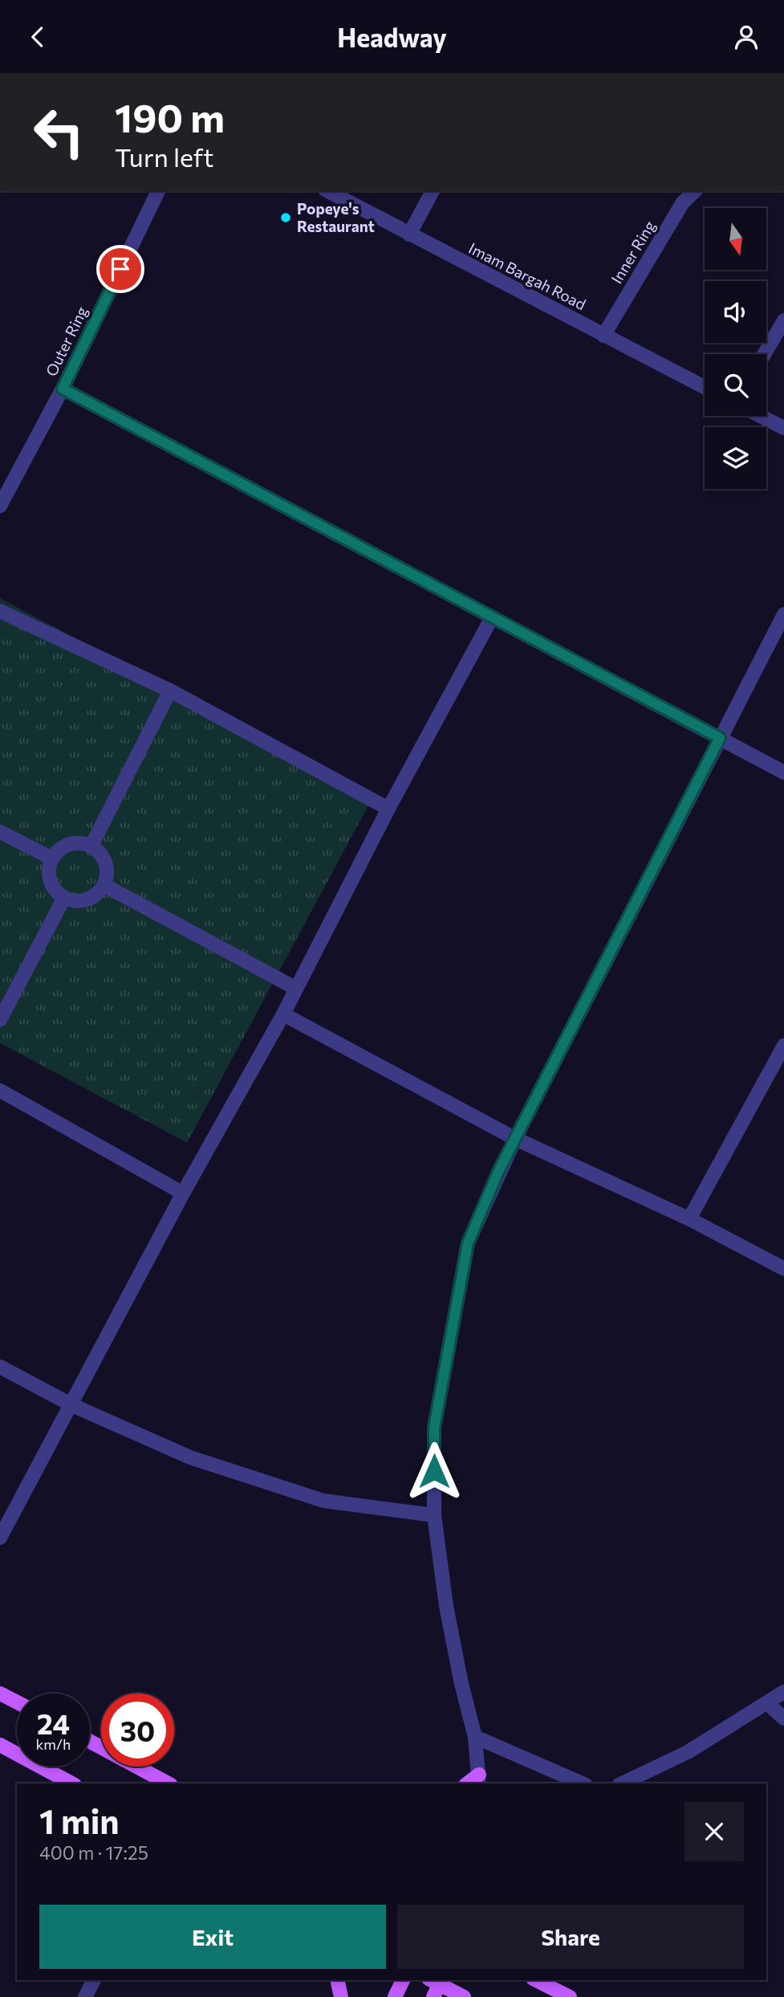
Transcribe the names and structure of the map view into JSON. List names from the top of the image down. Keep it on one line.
{"streets":{"street":["Inner Ring","Imam Bargah Road","Outer Ring"]},"crossings":[["Inner Ring","Imam Bargah Road"]],"places":["Popeye's Restaurant"],"north":"bottom","page":{"header":"Headway","turn":["190 m","Turn left"],"speed":"24 km/h","limit":"30","heading":["1 min","400 m · 17:25"],"buttons":["Exit","Share"]}}
